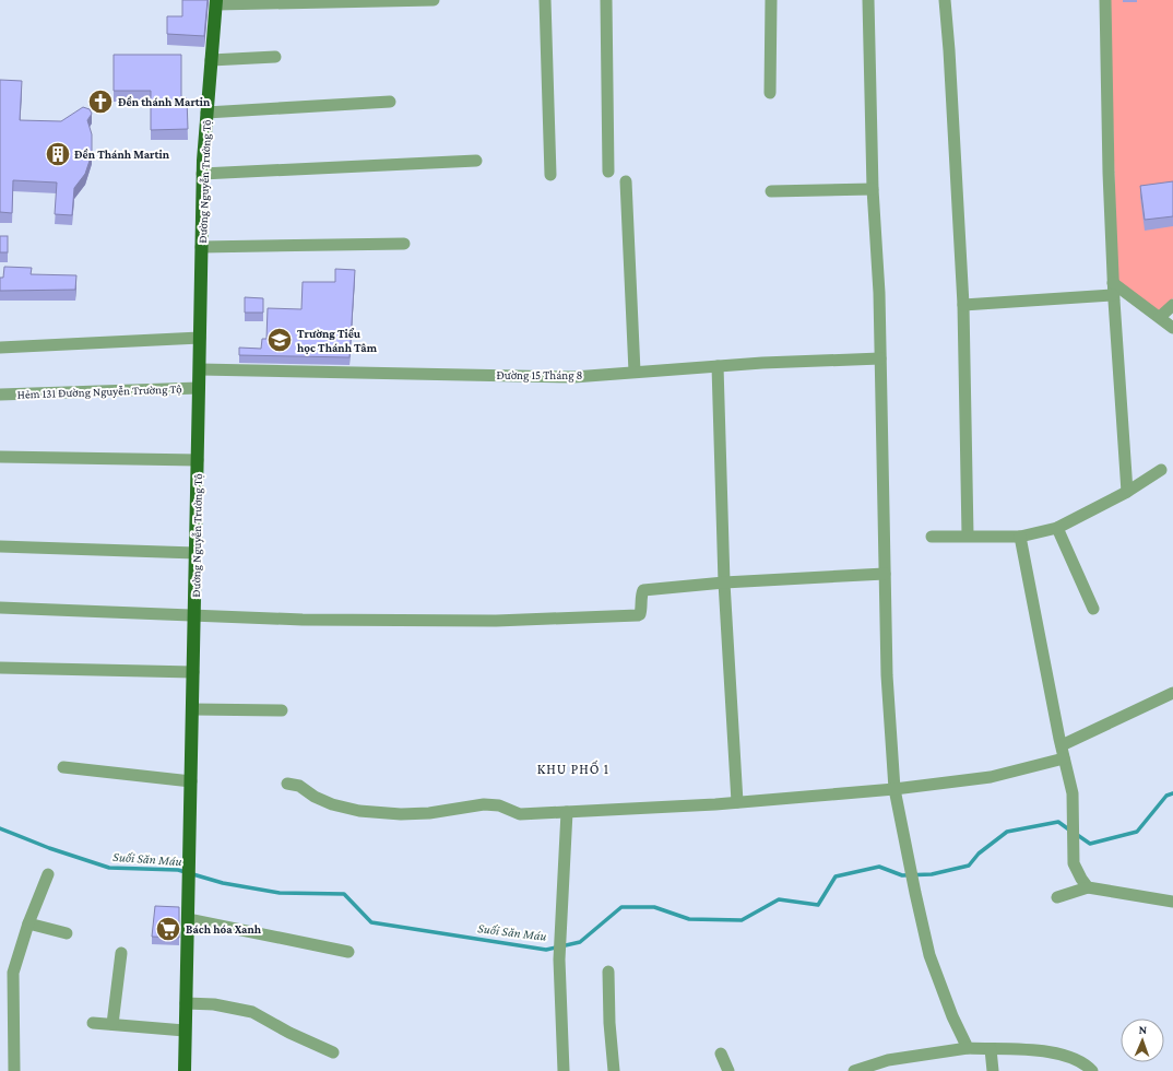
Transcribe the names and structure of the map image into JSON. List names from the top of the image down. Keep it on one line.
{"streets":{"main road":["Đường Nguyễn Trường Tộ"],"street":["Đường 15 Tháng 8","Hẻm 131 Đường Nguyễn Trường Tộ"]},"crossings":[["Đường Nguyễn Trường Tộ","Đường 15 Tháng 8"],["Đường Nguyễn Trường Tộ","Hẻm 131 Đường Nguyễn Trường Tộ"]],"districts":["KHU PHỐ 1"],"water":["Suối Săn Máu"],"places":{"church":["Đền thánh Martin"],"building":["Đền Thánh Martin"],"school or university":["Trường Tiểu học Thánh Tâm"],"supermarket":["Bách hóa Xanh"]},"north":"top"}
